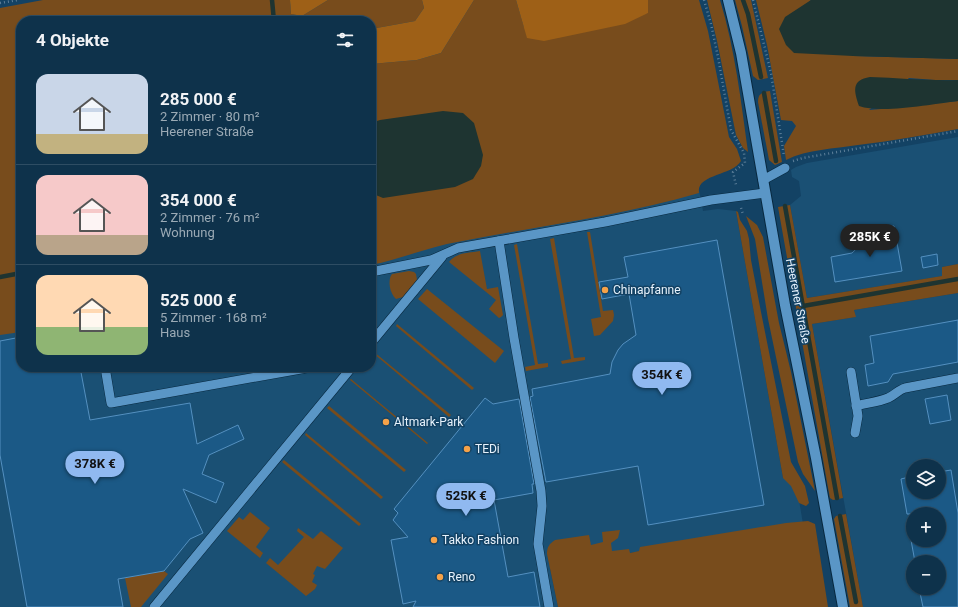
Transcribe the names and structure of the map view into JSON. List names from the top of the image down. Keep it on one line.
{"streets":{"main road":["Heerener Straße"]},"places":["Chinapfanne","Altmark-Park","TEDi","Takko Fashion","Reno"],"page":{"heading":"4 Objekte","list":[{"name":"285 000 €","note":"2 Zimmer · 80 m² · Heerener Straße"},{"name":"354 000 €","note":"2 Zimmer · 76 m² · Wohnung"},{"name":"525 000 €","note":"5 Zimmer · 168 m² · Haus"}],"price":["285K €","354K €","378K €","525K €"],"map_buttons":["+","−"]}}
